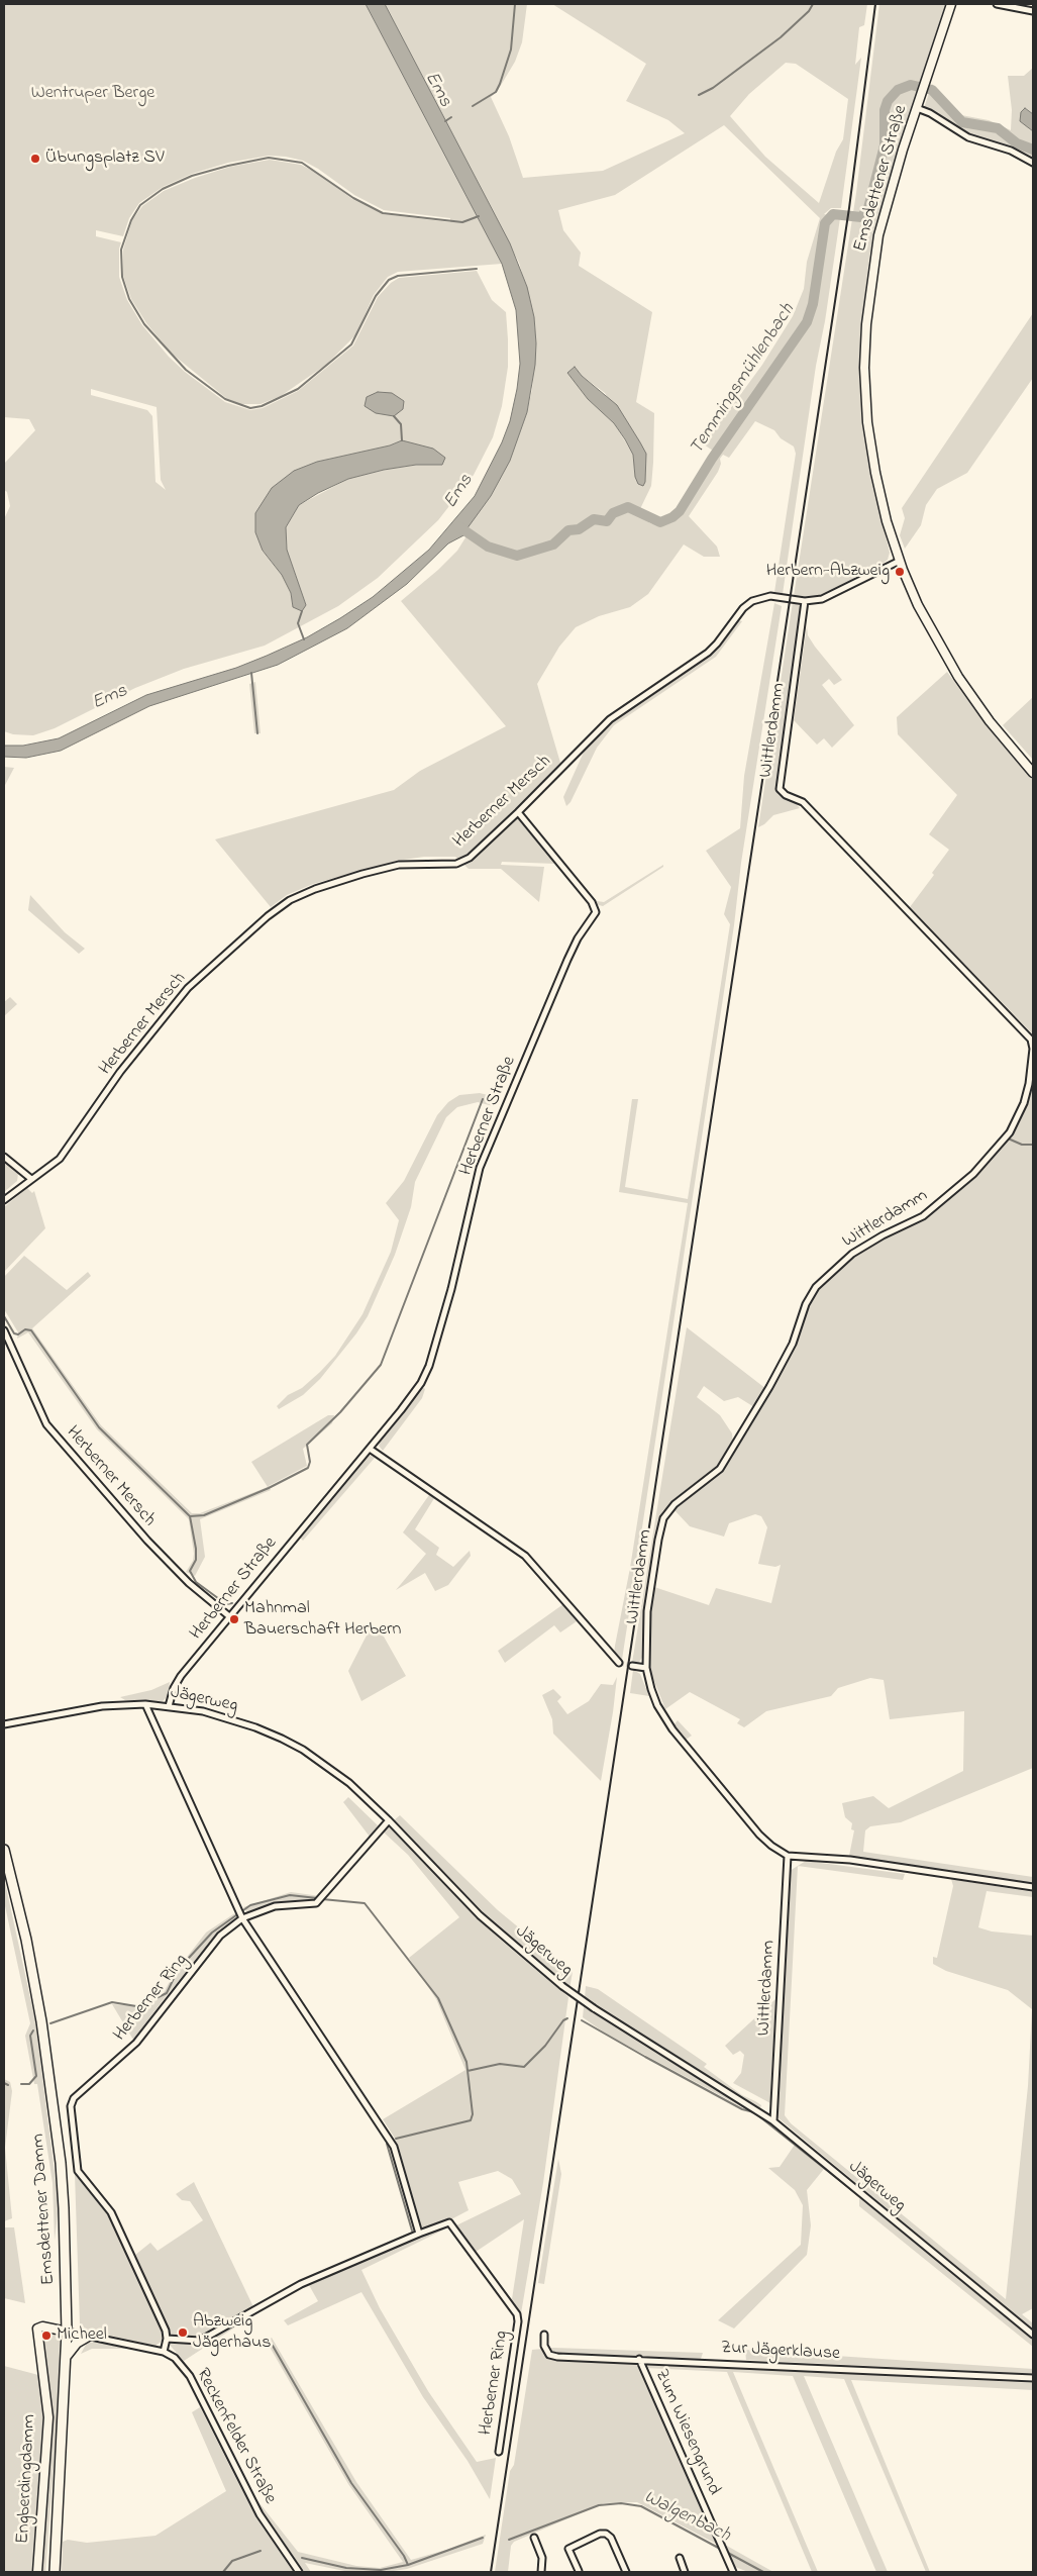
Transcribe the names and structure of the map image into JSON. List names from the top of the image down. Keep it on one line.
{"streets":{"main road":["Emsdettener Damm"],"street":["Emsdettener Straße","Wittlerdamm","Herberner Mersch","Herberner Straße","Jägerweg","Herberner Ring","Zur Jägerklause","Zum Wiesengrund","Reckenfelder Straße","Engberdingdamm"]},"crossings":[["Emsdettener Straße","Herberner Mersch"],["Wittlerdamm","Herberner Mersch"],["Wittlerdamm","Jägerweg"],["Herberner Mersch","Herberner Straße"],["Herberner Straße","Jägerweg"],["Jägerweg","Herberner Ring"],["Emsdettener Damm","Reckenfelder Straße"],["Emsdettener Damm","Engberdingdamm"],["Zur Jägerklause","Zum Wiesengrund"],["Reckenfelder Straße","Engberdingdamm"]],"water":["Ems","Temmingsmühlenbach","Walgenbach"],"parks":["Wentruper Berge"],"places":["Übungsplatz SV","Herbern-Abzweig","Mahnmal Bauerschaft Herbern","Abzweig Jägerhaus","Micheel"]}
